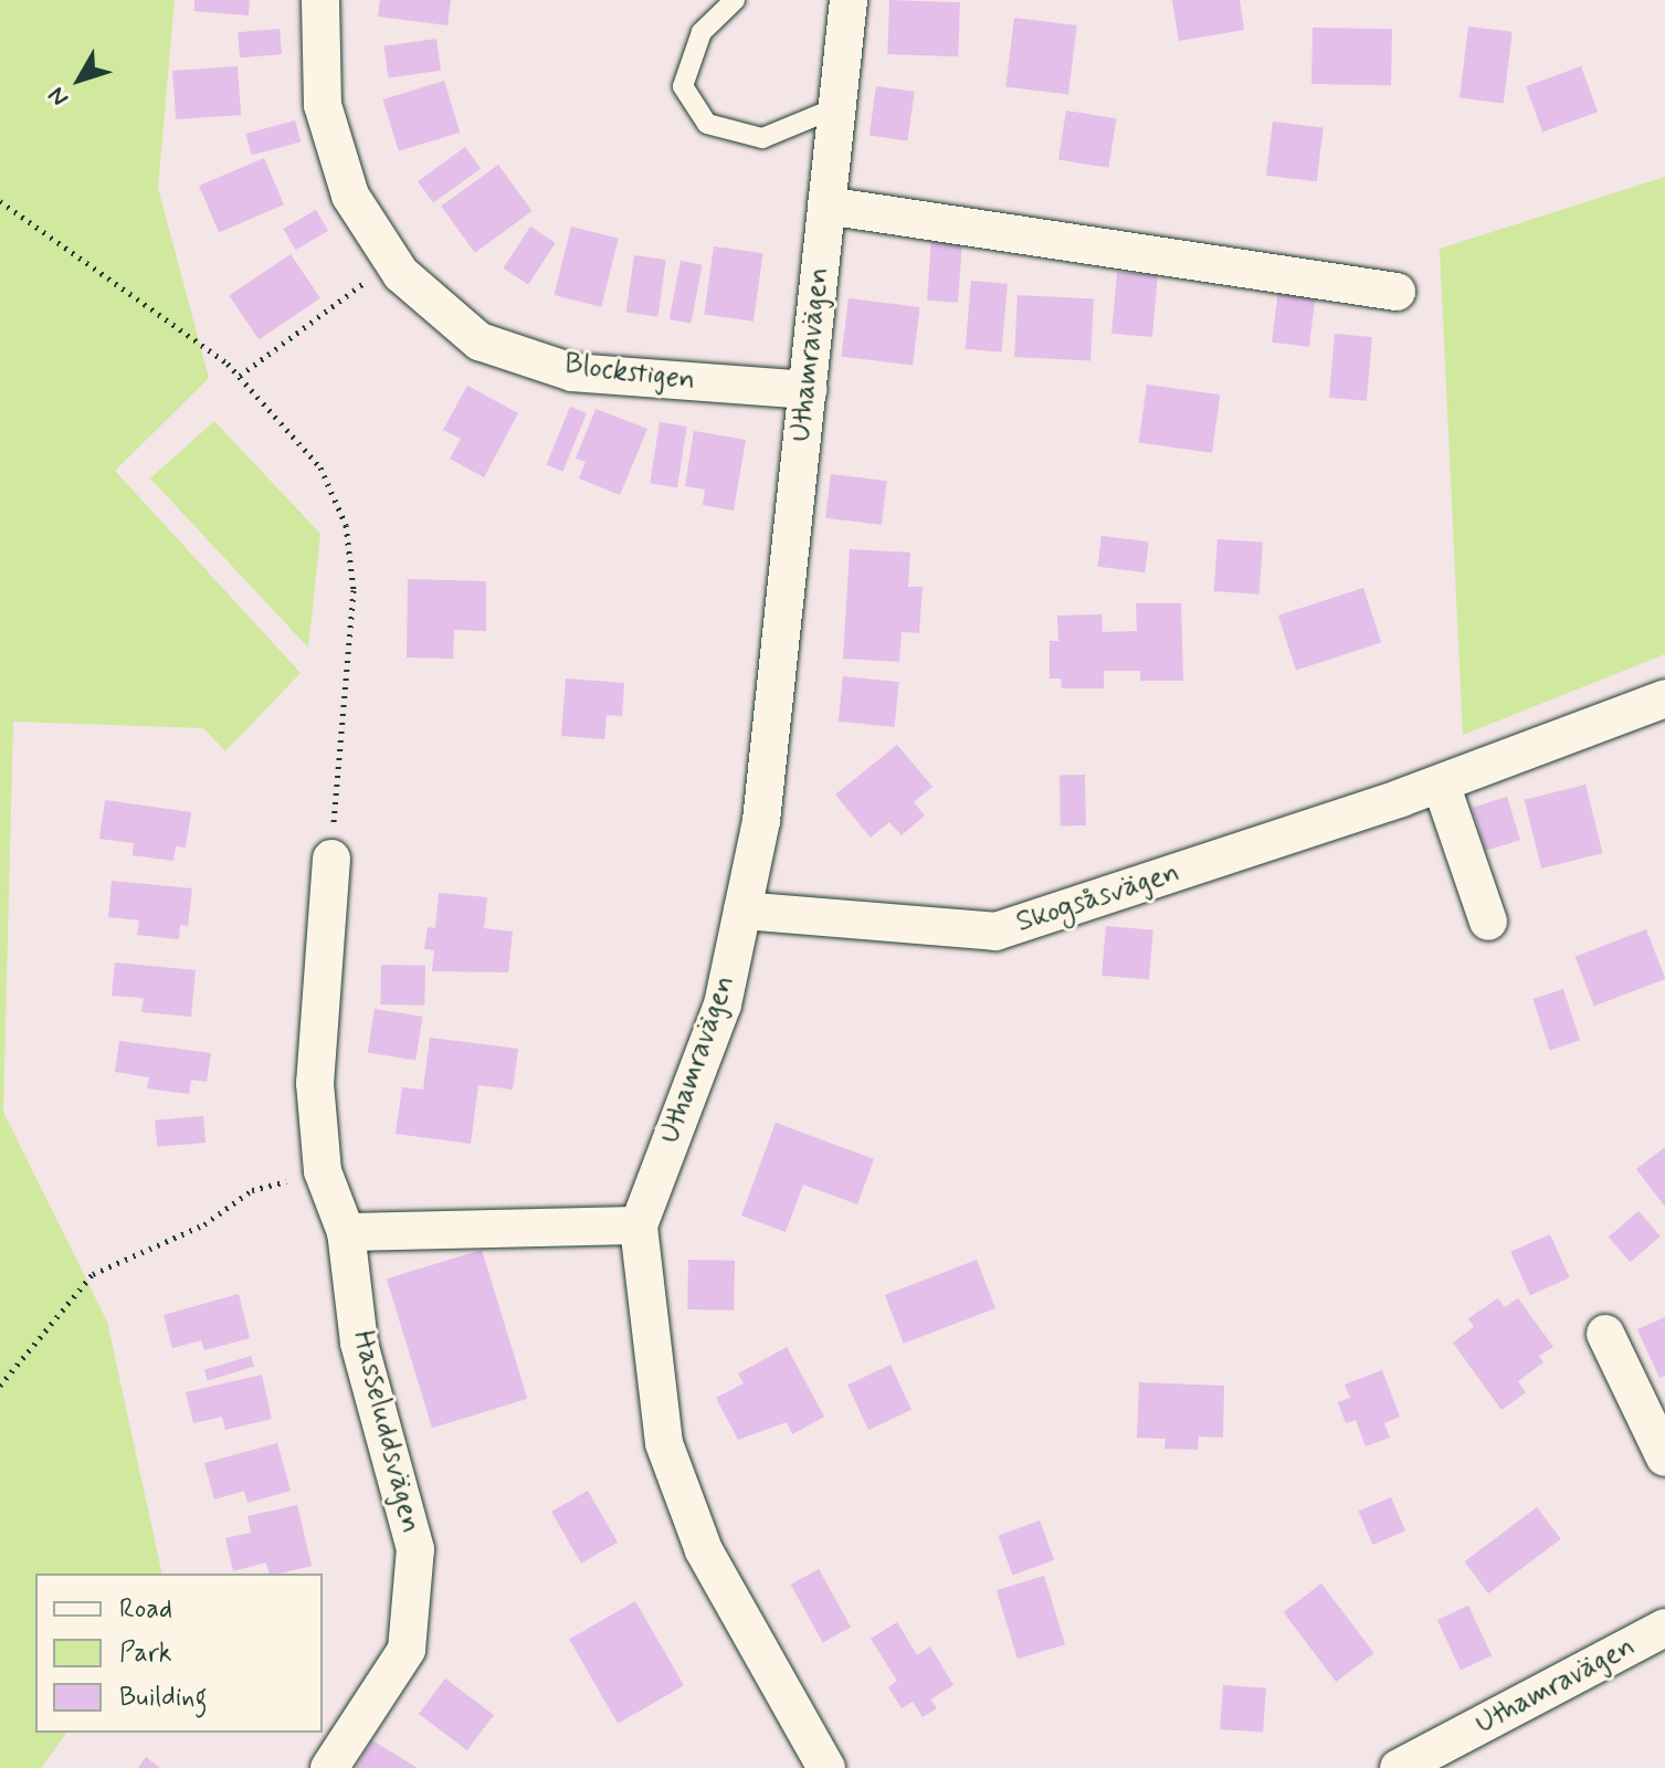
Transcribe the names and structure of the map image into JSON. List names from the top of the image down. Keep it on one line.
{"streets":{"street":["Uthamravägen","Blockstigen","Skogsåsvägen","Hasseluddsvägen"]},"crossings":[["Uthamravägen","Blockstigen"],["Uthamravägen","Skogsåsvägen"]],"legend":["Road","Park","Building"],"north":"bottom left"}
